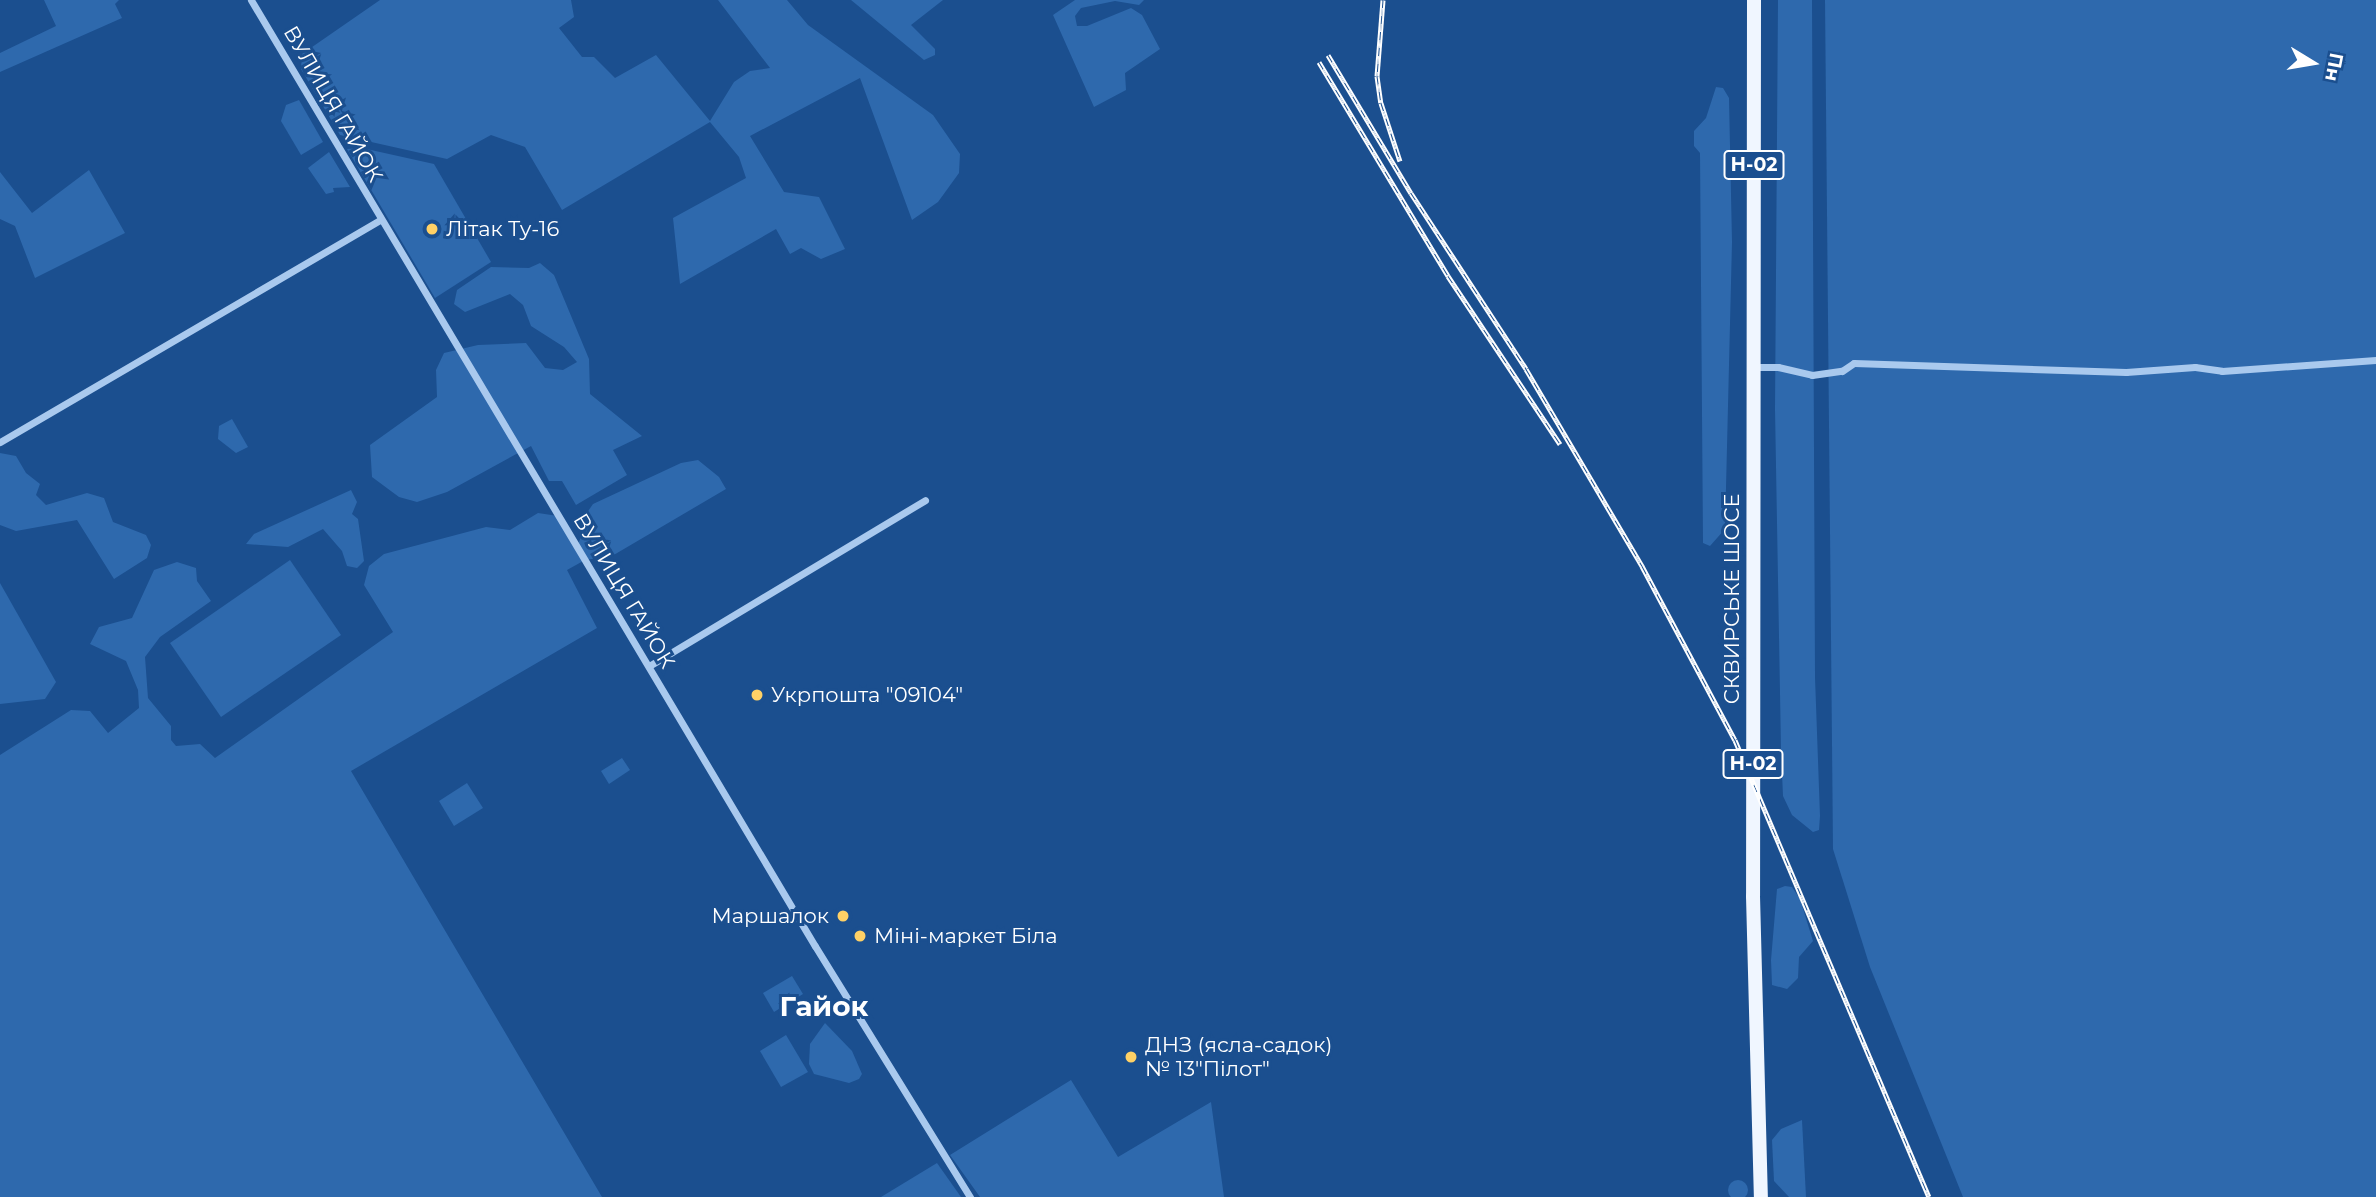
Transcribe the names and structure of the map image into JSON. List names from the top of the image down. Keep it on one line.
{"streets":{"main road":["Н-02","СКВИРСЬКЕ ШОСЕ"],"street":["ВУЛИЦЯ ГАЙОК"]},"districts":["Гайок"],"places":["Літак Ту-16","Укрпошта \"09104\"","Маршалок","Міні-маркет Біла","ДНЗ (ясла-садок) № 13\"Пілот\""],"north":"right"}
